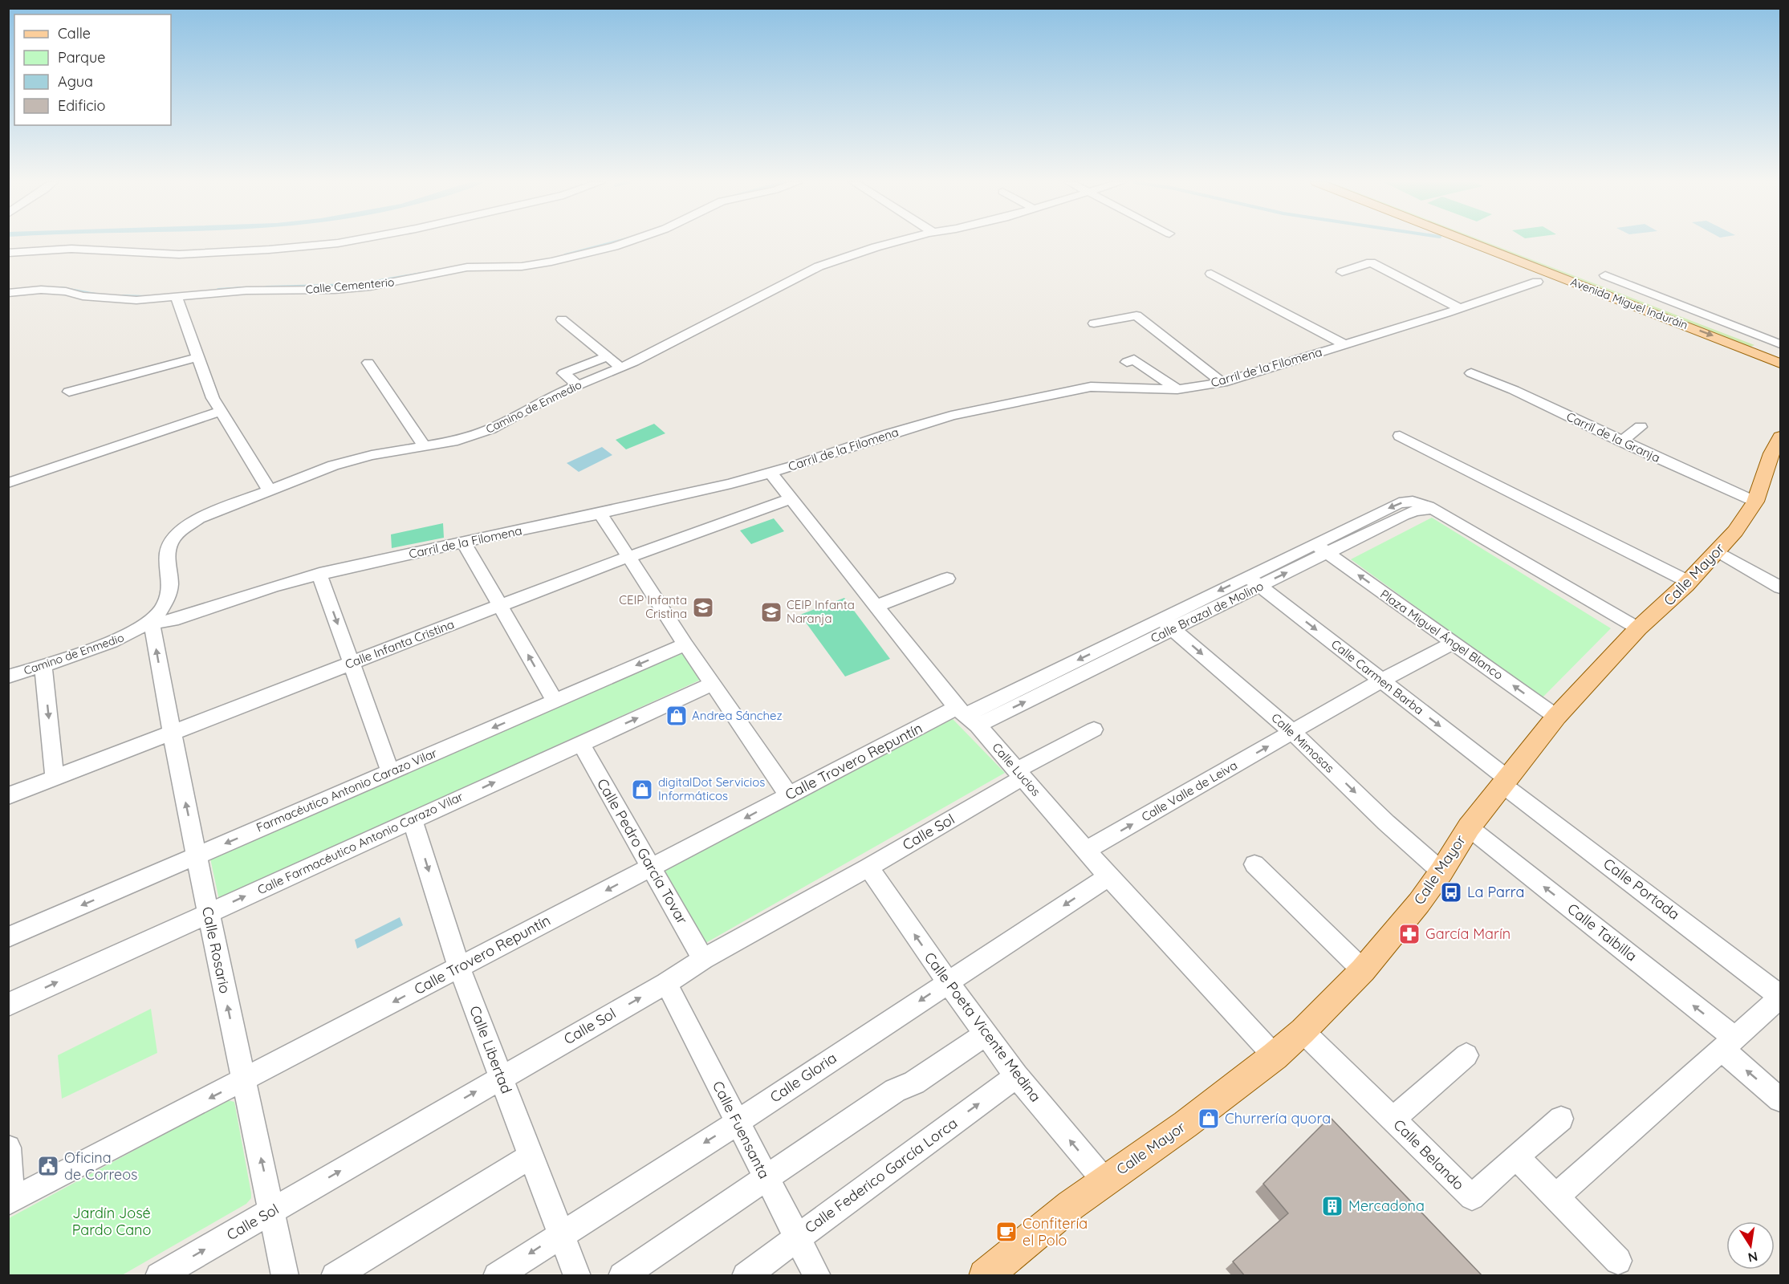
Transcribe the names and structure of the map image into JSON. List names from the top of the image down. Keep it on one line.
{"streets":{"main road":["Avenida Miguel Induráin","Calle Mayor"],"street":["Calle Cementerio","Carril de la Filomena","Camino de Enmedio","Carril de la Granja","Calle Brazal de Molino","Plaza Miguel Ángel Blanco","Calle Infanta Cristina","Calle Carmen Barba","Calle Mimosas","Calle Trovero Repuntín","Calle Lucios","Farmacéutico Antonio Carazo Vilar","Calle Valle de Leiva","Calle Sol","Calle Farmacéutico Antonio Carazo Vilar","Calle Pedro García Tovar","Calle Portada","Calle Taibilla","Calle Rosario","Calle Poeta Vicente Medina","Calle Libertad","Calle Gloria","Calle Fuensanta","Calle Belando","Calle Federico García Lorca"]},"crossings":[["Carril de la Filomena","Camino de Enmedio"],["Carril de la Filomena","Calle Lucios"],["Carril de la Filomena","Calle Rosario"],["Camino de Enmedio","Calle Rosario"],["Carril de la Granja","Calle Mayor"],["Calle Mayor","Calle Brazal de Molino"],["Calle Mayor","Plaza Miguel Ángel Blanco"],["Calle Mayor","Calle Carmen Barba"],["Calle Mayor","Calle Mimosas"],["Calle Mayor","Calle Lucios"],["Calle Mayor","Calle Portada"],["Calle Mayor","Calle Taibilla"],["Calle Mayor","Calle Poeta Vicente Medina"],["Calle Mayor","Calle Belando"],["Calle Brazal de Molino","Plaza Miguel Ángel Blanco"],["Calle Brazal de Molino","Calle Carmen Barba"],["Calle Brazal de Molino","Calle Mimosas"],["Calle Brazal de Molino","Calle Trovero Repuntín"],["Calle Brazal de Molino","Calle Lucios"],["Plaza Miguel Ángel Blanco","Calle Valle de Leiva"],["Calle Infanta Cristina","Calle Lucios"],["Calle Infanta Cristina","Calle Rosario"],["Calle Carmen Barba","Calle Valle de Leiva"],["Calle Carmen Barba","Calle Portada"],["Calle Mimosas","Calle Valle de Leiva"],["Calle Trovero Repuntín","Calle Lucios"],["Calle Trovero Repuntín","Calle Pedro García Tovar"],["Calle Trovero Repuntín","Calle Rosario"],["Calle Trovero Repuntín","Calle Libertad"],["Calle Lucios","Calle Valle de Leiva"],["Calle Lucios","Calle Sol"],["Calle Lucios","Calle Gloria"],["Farmacéutico Antonio Carazo Vilar","Calle Rosario"],["Calle Sol","Calle Pedro García Tovar"],["Calle Sol","Calle Rosario"],["Calle Sol","Calle Poeta Vicente Medina"],["Calle Sol","Calle Libertad"],["Calle Sol","Calle Fuensanta"],["Calle Farmacéutico Antonio Carazo Vilar","Calle Pedro García Tovar"],["Calle Farmacéutico Antonio Carazo Vilar","Calle Rosario"],["Calle Farmacéutico Antonio Carazo Vilar","Calle Libertad"],["Calle Poeta Vicente Medina","Calle Gloria"],["Calle Poeta Vicente Medina","Calle Federico García Lorca"],["Calle Libertad","Calle Gloria"],["Calle Gloria","Calle Fuensanta"],["Calle Fuensanta","Calle Federico García Lorca"]],"one_way":["Calle Carmen Barba","Calle Trovero Repuntín","Farmacéutico Antonio Carazo Vilar","Calle Valle de Leiva","Calle Farmacéutico Antonio Carazo Vilar","Calle Taibilla","Calle Rosario","Calle Poeta Vicente Medina"],"parks":["Jardín José Pardo Cano"],"places":{"school or university":["CEIP Infanta Cristina","CEIP Infanta Naranja"],"shop":["Andrea Sánchez","digitalDot Servicios Informáticos","Churrería quora"],"bus stop":["La Parra"],"pharmacy":["García Marín"],"public building":["Oficina de Correos"],"building":["Mercadona"],"cafe":["Confitería el Polo"]},"legend":["Calle","Parque","Agua","Edificio"],"north":"bottom"}
